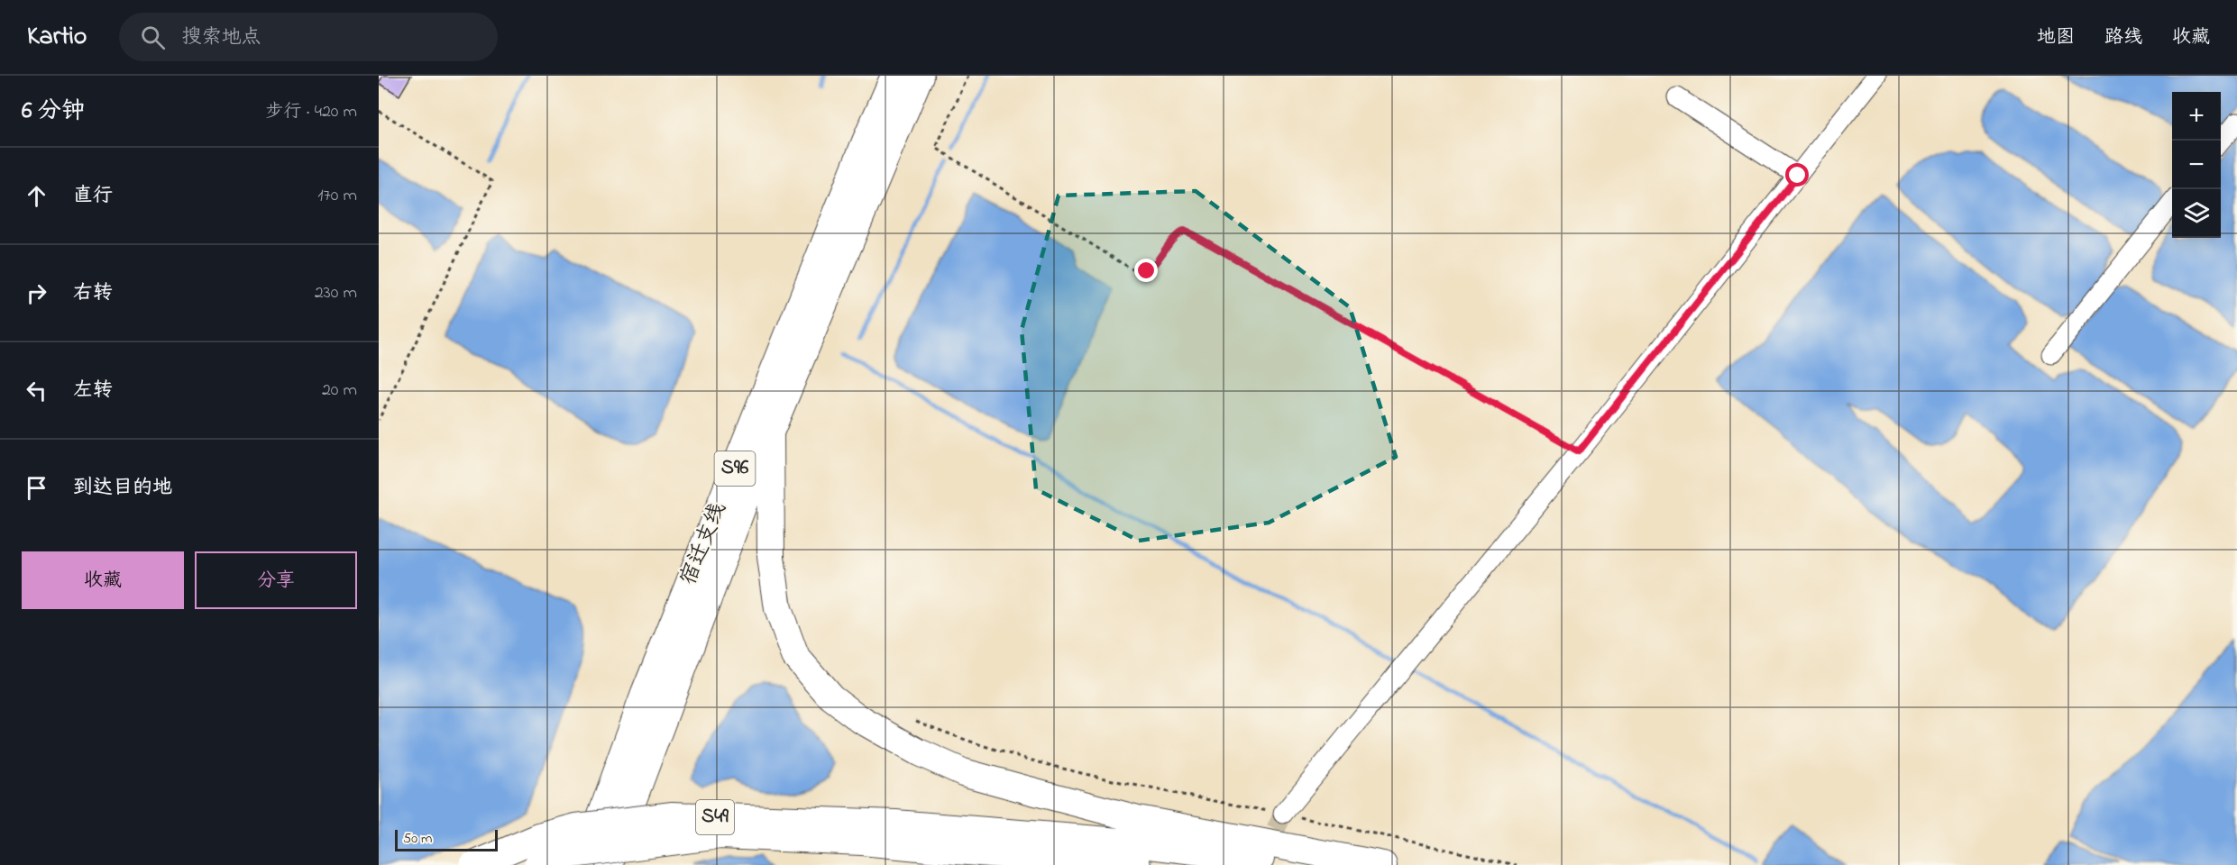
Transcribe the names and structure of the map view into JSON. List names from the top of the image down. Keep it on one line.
{"streets":{"highway":["S96","宿迁支线","S49"]},"scale_bar":"50 m","page":{"header":"Kartio","search":"搜索地点","nav":["地图","路线","收藏"],"heading":["6 分钟","步行 · 420 m"],"map_buttons":["+","−"],"list":[["直行","170 m"],["右转","230 m"],["左转","20 m"],"到达目的地"],"buttons":["收藏","分享"],"scale":"50 m"}}
